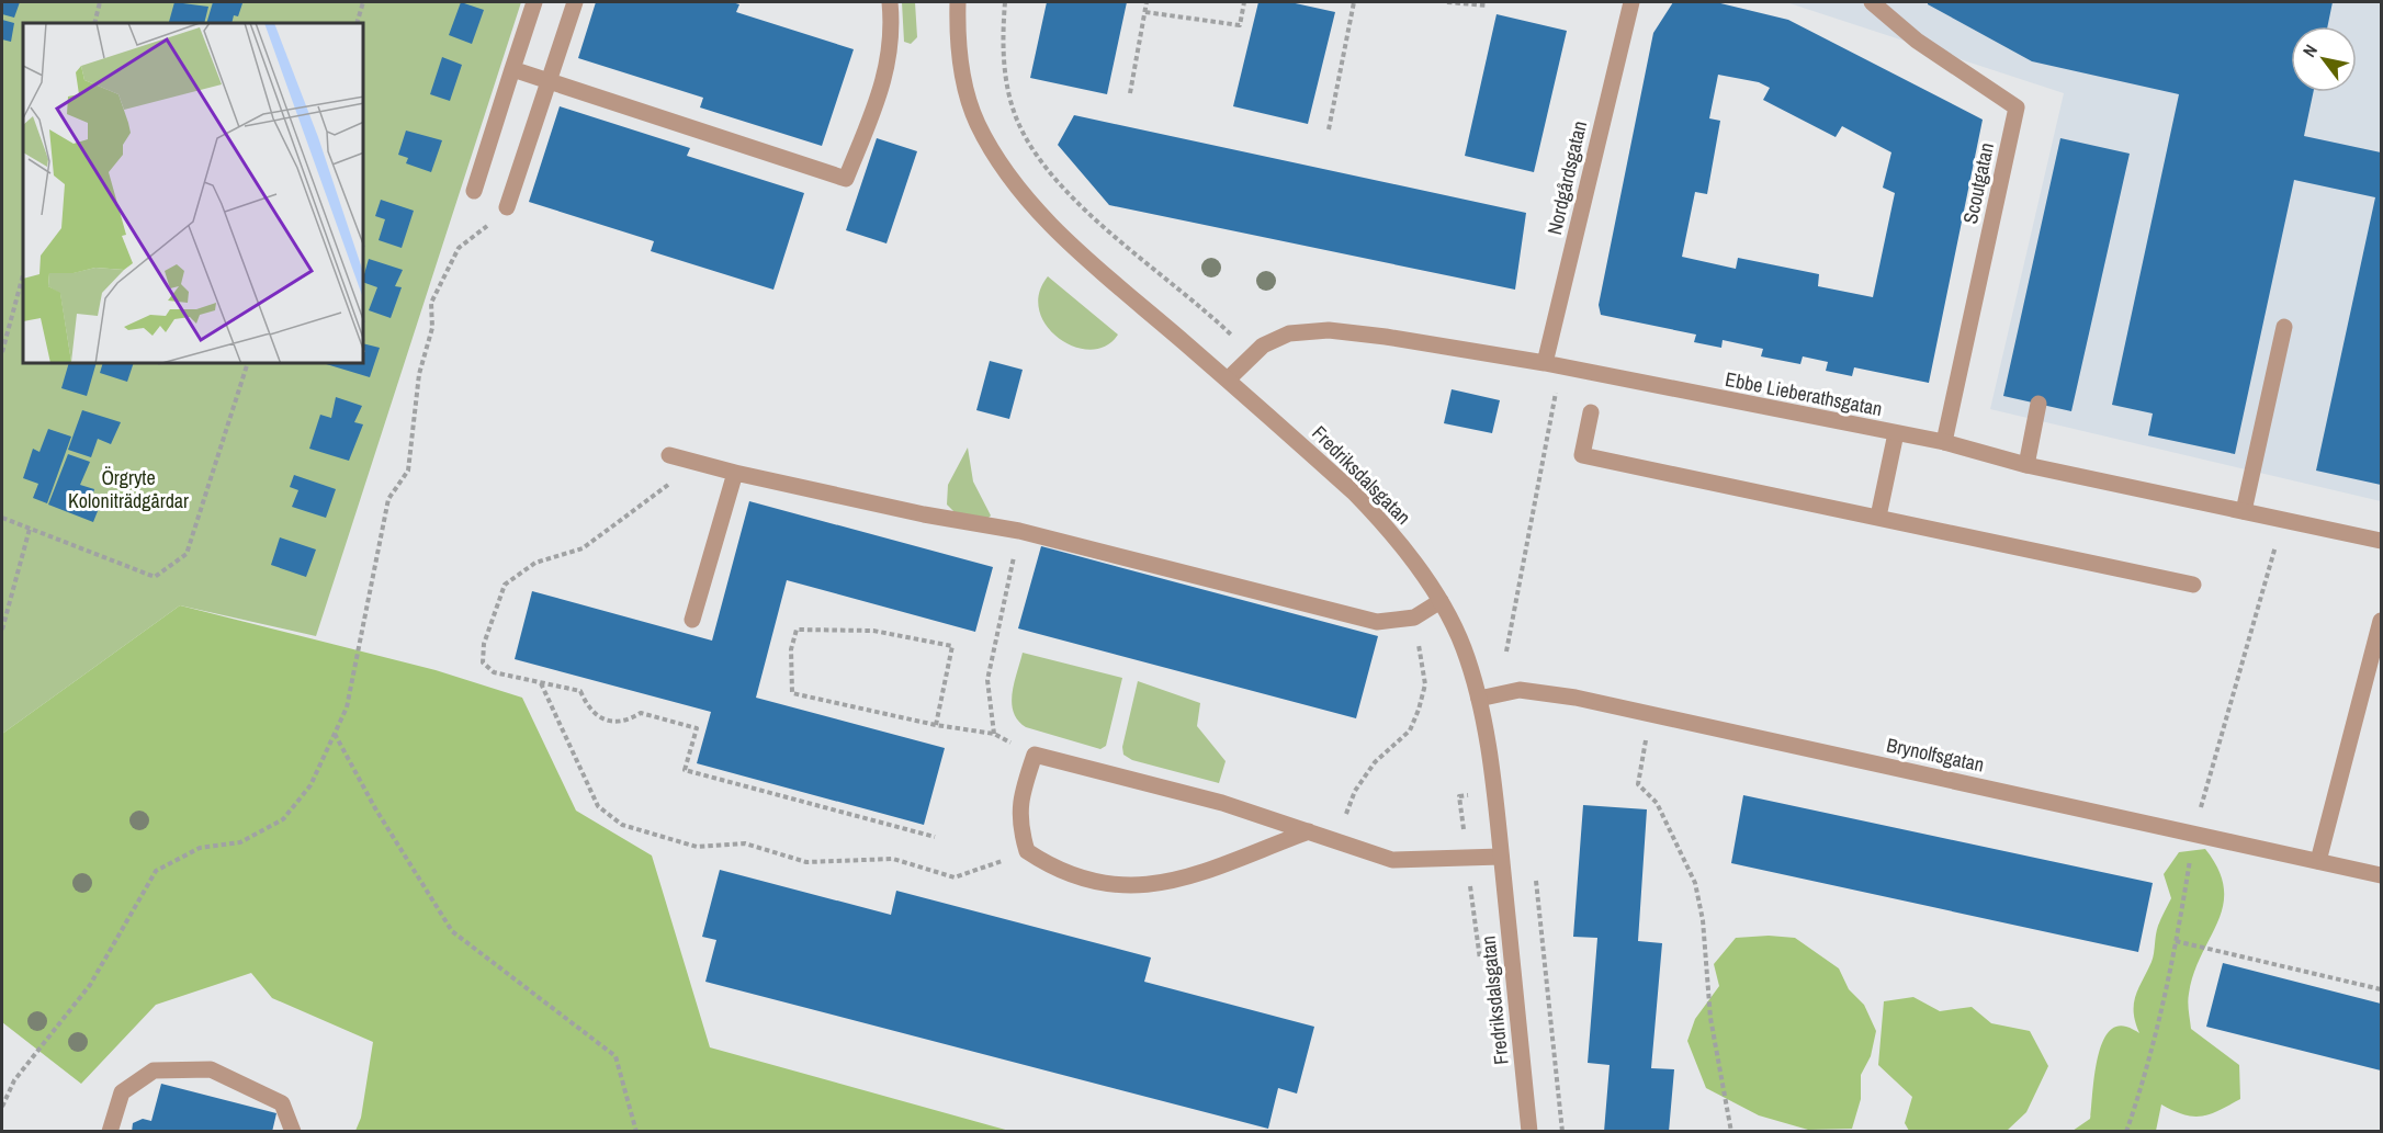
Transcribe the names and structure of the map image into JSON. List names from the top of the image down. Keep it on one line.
{"streets":{"street":["Nordgårdsgatan","Scoutgatan","Ebbe Lieberathsgatan","Fredriksdalsgatan","Brynolfsgatan"]},"crossings":[["Nordgårdsgatan","Ebbe Lieberathsgatan"],["Scoutgatan","Ebbe Lieberathsgatan"],["Ebbe Lieberathsgatan","Fredriksdalsgatan"],["Fredriksdalsgatan","Brynolfsgatan"]],"parks":["Örgryte Koloniträdgårdar"],"north":"top left"}
